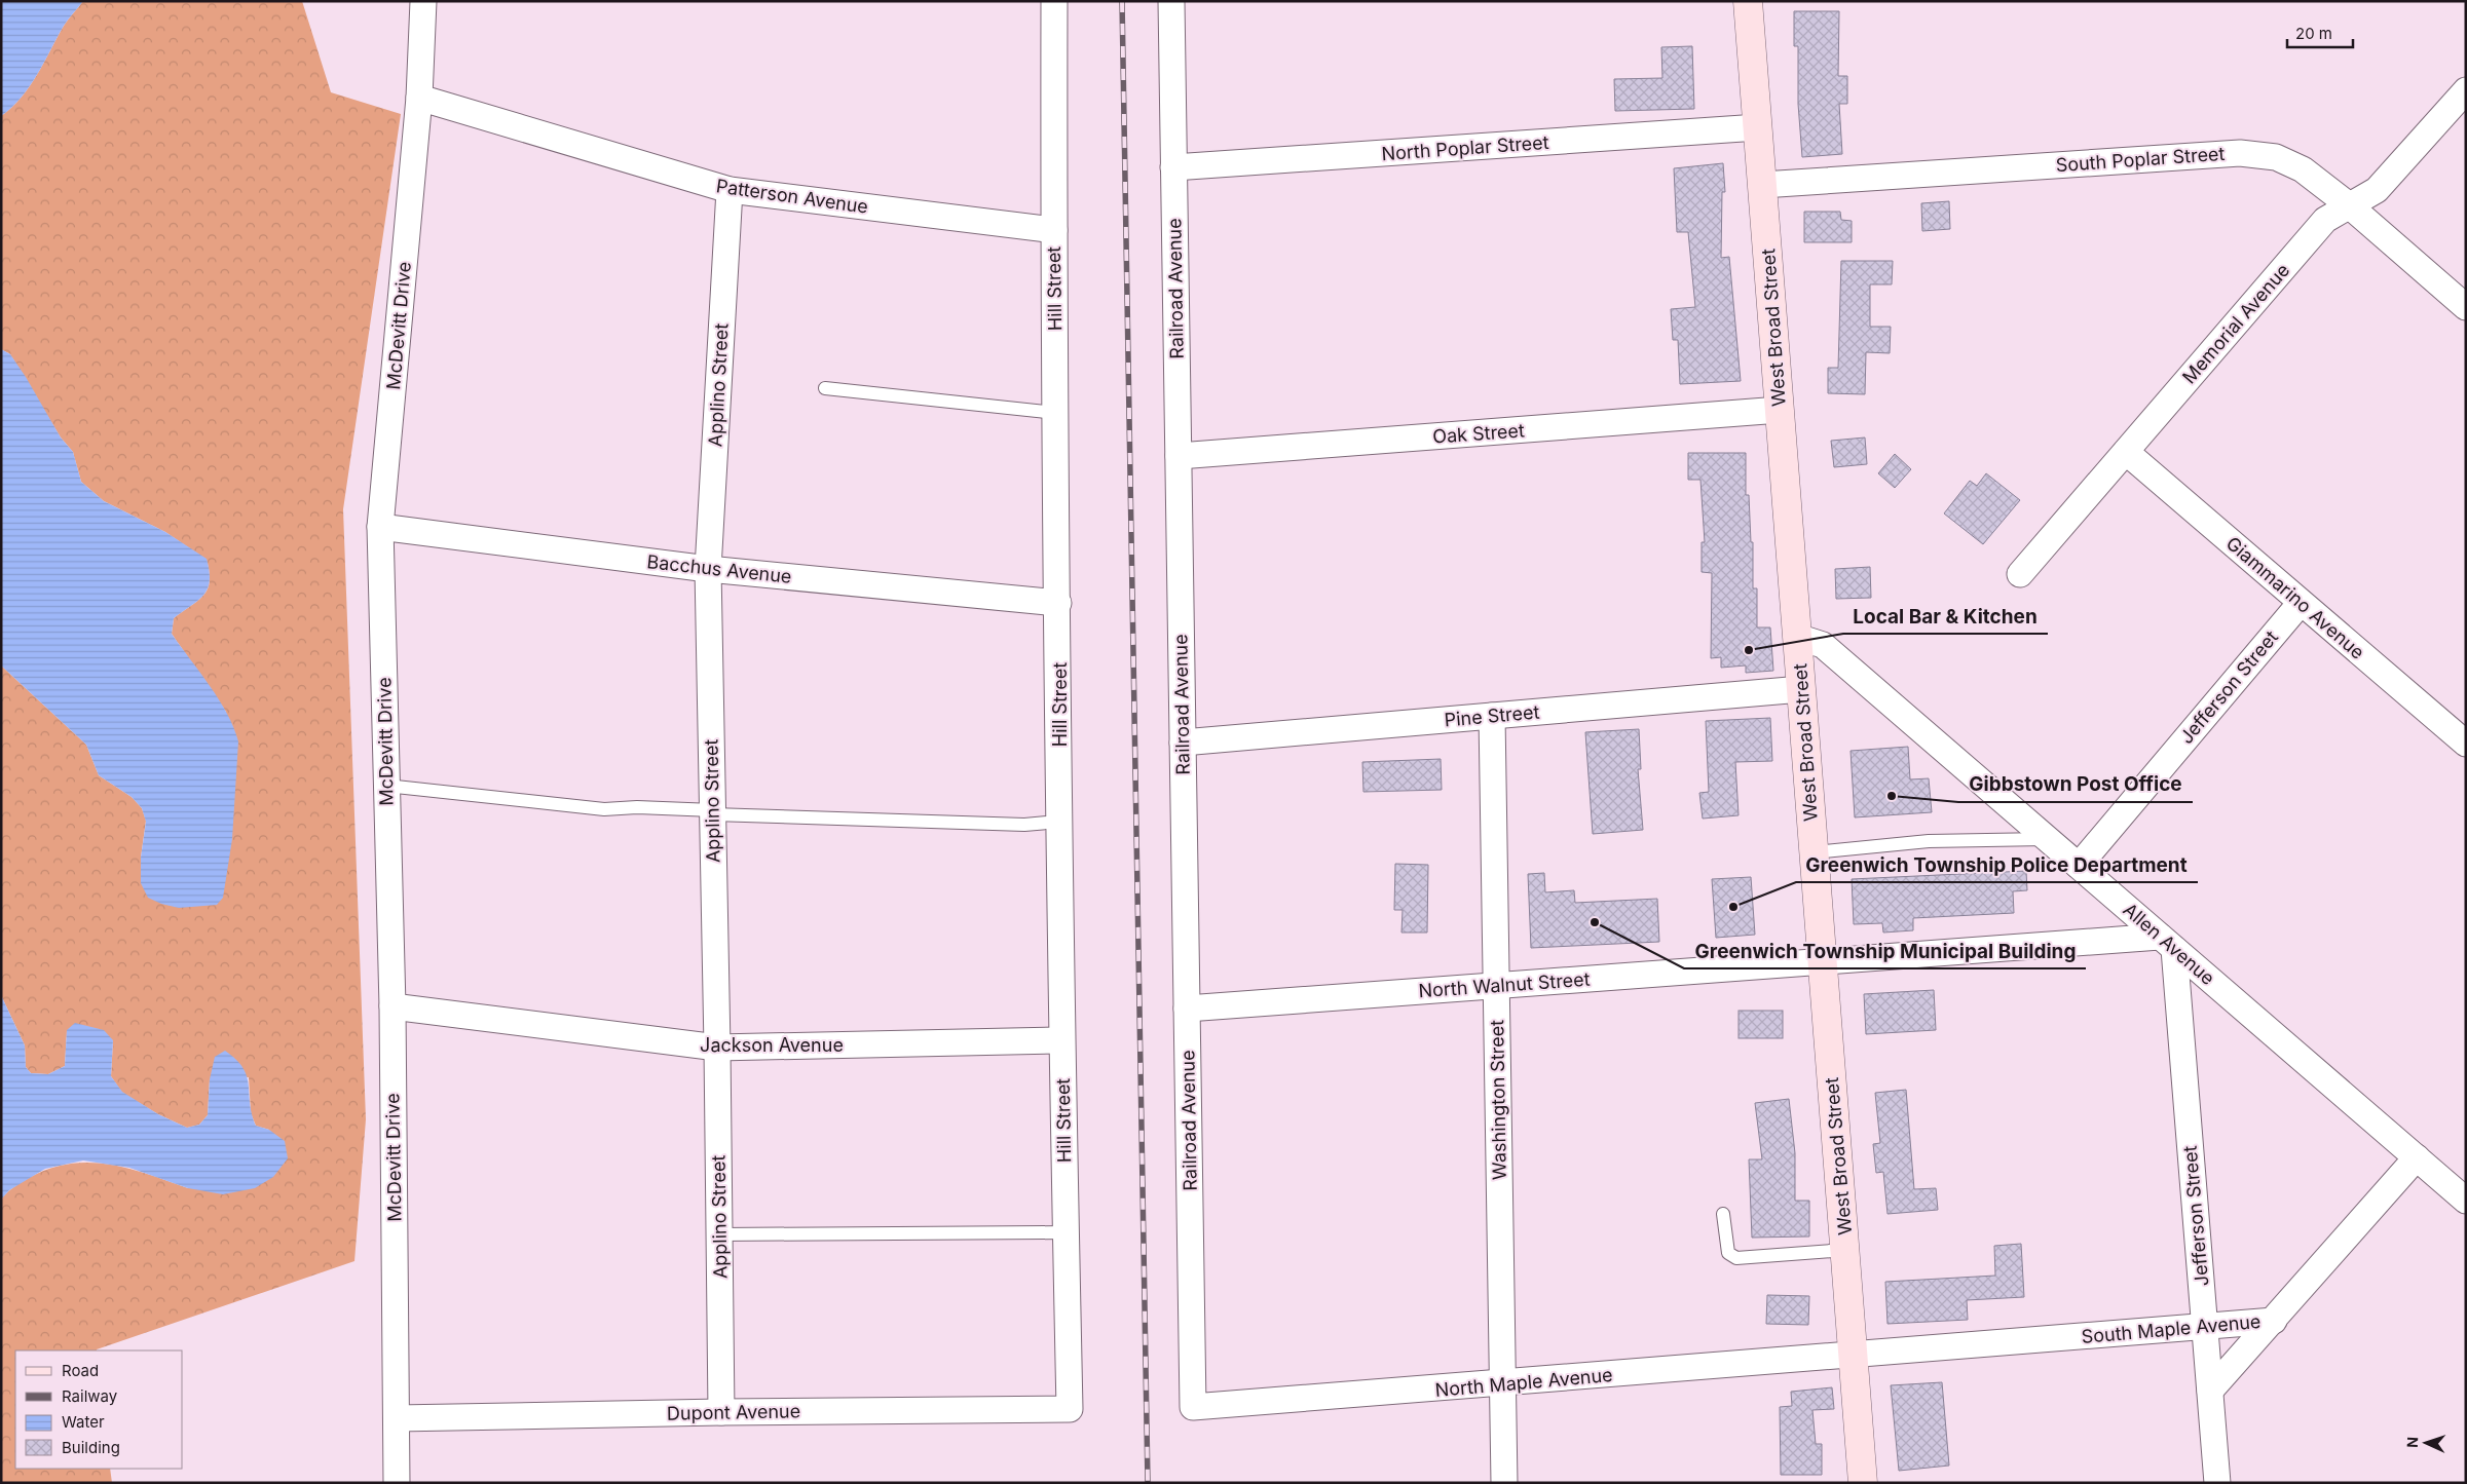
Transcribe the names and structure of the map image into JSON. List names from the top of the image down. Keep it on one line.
{"streets":{"main road":["West Broad Street"],"street":["North Poplar Street","South Poplar Street","Patterson Avenue","Hill Street","Railroad Avenue","Memorial Avenue","McDevitt Drive","Applino Street","Oak Street","Bacchus Avenue","Giammarino Avenue","Jefferson Street","Pine Street","Allen Avenue","North Walnut Street","Jackson Avenue","Washington Street","South Maple Avenue","North Maple Avenue","Dupont Avenue"]},"crossings":[["North Poplar Street","Railroad Avenue"],["North Poplar Street","West Broad Street"],["South Poplar Street","Memorial Avenue"],["South Poplar Street","West Broad Street"],["Patterson Avenue","Hill Street"],["Patterson Avenue","McDevitt Drive"],["Patterson Avenue","Applino Street"],["Hill Street","Bacchus Avenue"],["Hill Street","Jackson Avenue"],["Hill Street","Dupont Avenue"],["Railroad Avenue","Oak Street"],["Railroad Avenue","Pine Street"],["Railroad Avenue","North Walnut Street"],["Railroad Avenue","North Maple Avenue"],["Memorial Avenue","Giammarino Avenue"],["McDevitt Drive","Bacchus Avenue"],["McDevitt Drive","Jackson Avenue"],["McDevitt Drive","Dupont Avenue"],["West Broad Street","Oak Street"],["West Broad Street","Pine Street"],["West Broad Street","Allen Avenue"],["West Broad Street","North Walnut Street"],["West Broad Street","South Maple Avenue"],["West Broad Street","North Maple Avenue"],["Applino Street","Bacchus Avenue"],["Applino Street","Jackson Avenue"],["Applino Street","Dupont Avenue"],["Giammarino Avenue","Jefferson Street"],["Jefferson Street","Allen Avenue"],["Jefferson Street","North Walnut Street"],["Jefferson Street","South Maple Avenue"],["Pine Street","Washington Street"],["Allen Avenue","North Walnut Street"],["Allen Avenue","South Maple Avenue"],["North Walnut Street","Washington Street"],["Washington Street","North Maple Avenue"],["South Maple Avenue","North Maple Avenue"]],"places":["Local Bar & Kitchen","Gibbstown Post Office","Greenwich Township Police Department","Greenwich Township Municipal Building"],"legend":["Road","Railway","Water","Building"],"scale_bar":"20 m","north":"left"}
